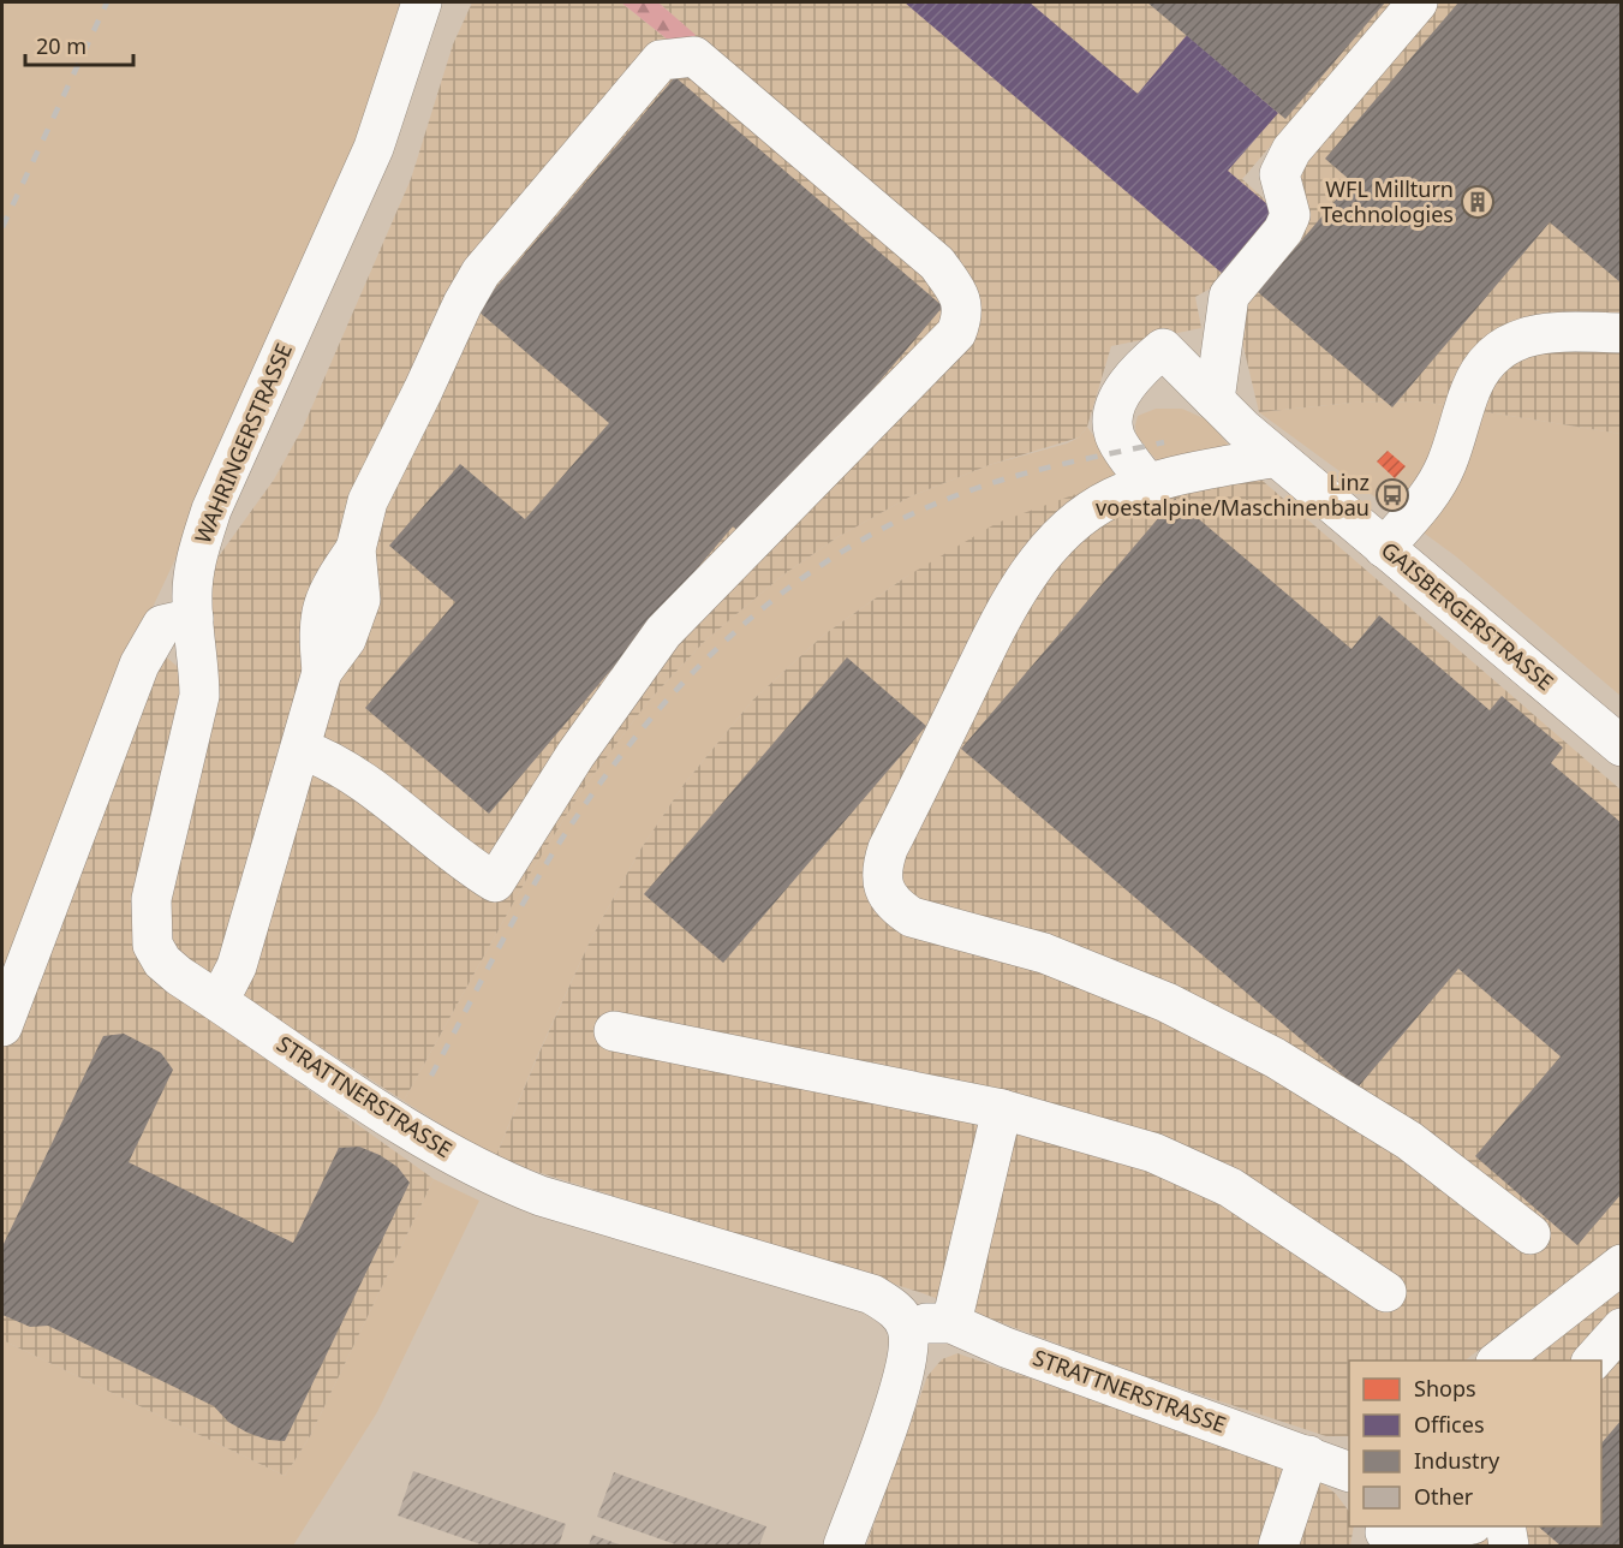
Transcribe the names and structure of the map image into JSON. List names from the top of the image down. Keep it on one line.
{"streets":{"street":["WAHRINGERSTRASSE","GAISBERGERSTRASSE","STRATTNERSTRASSE"]},"crossings":[["WAHRINGERSTRASSE","STRATTNERSTRASSE"]],"places":{"building":["WFL Millturn Technologies"],"bus stop":["Linz voestalpine/Maschinenbau"]},"legend":["Shops","Offices","Industry","Other"],"scale_bar":"20 m"}
